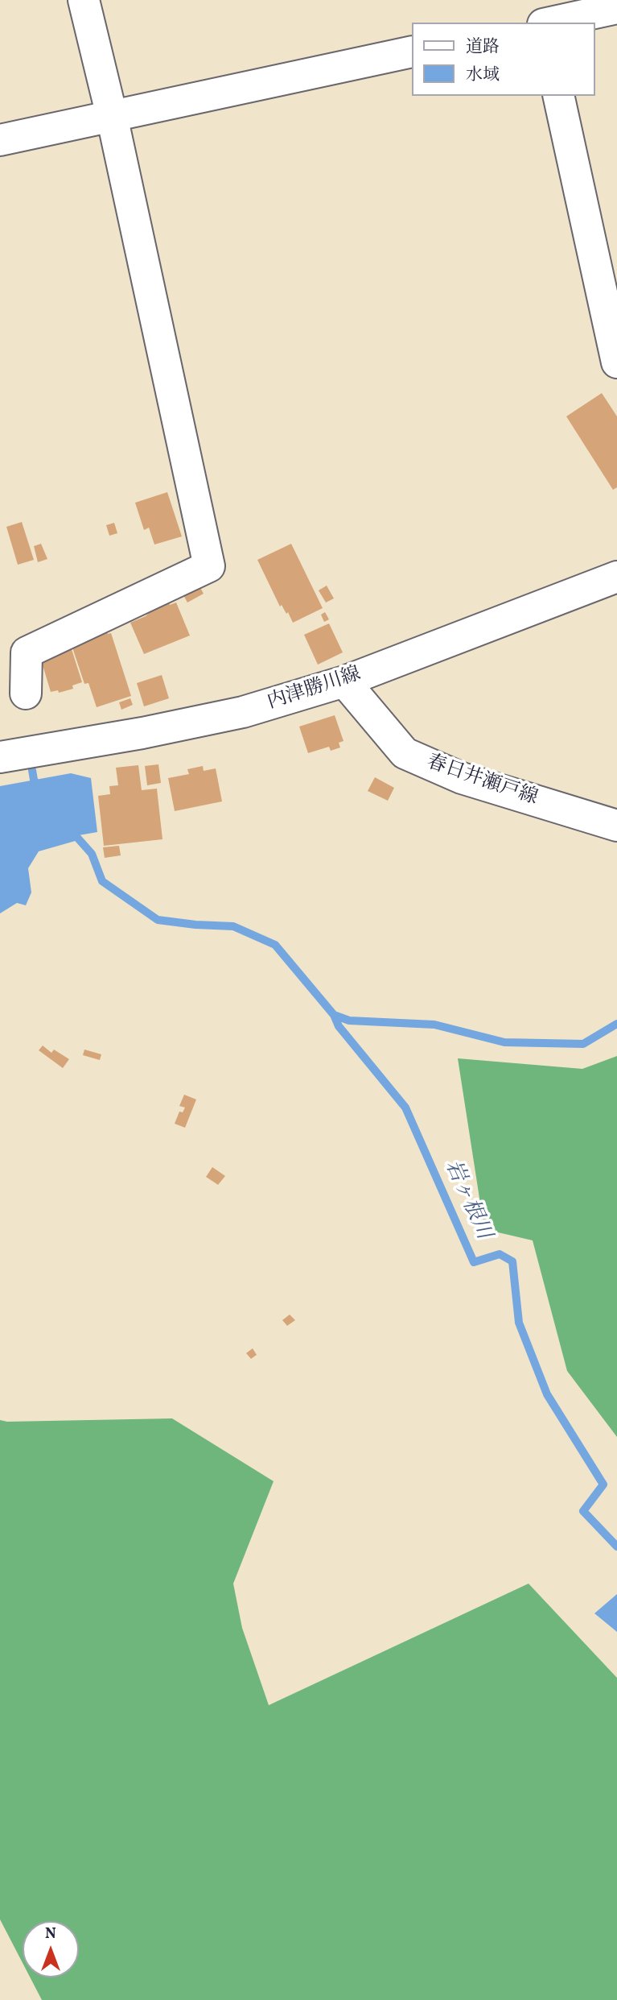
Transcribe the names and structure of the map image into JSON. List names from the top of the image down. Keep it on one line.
{"streets":{"street":["内津勝川線","春日井瀬戸線"]},"crossings":[["内津勝川線","春日井瀬戸線"]],"water":["岩ヶ根川"],"legend":["道路","水域"],"north":"top"}
